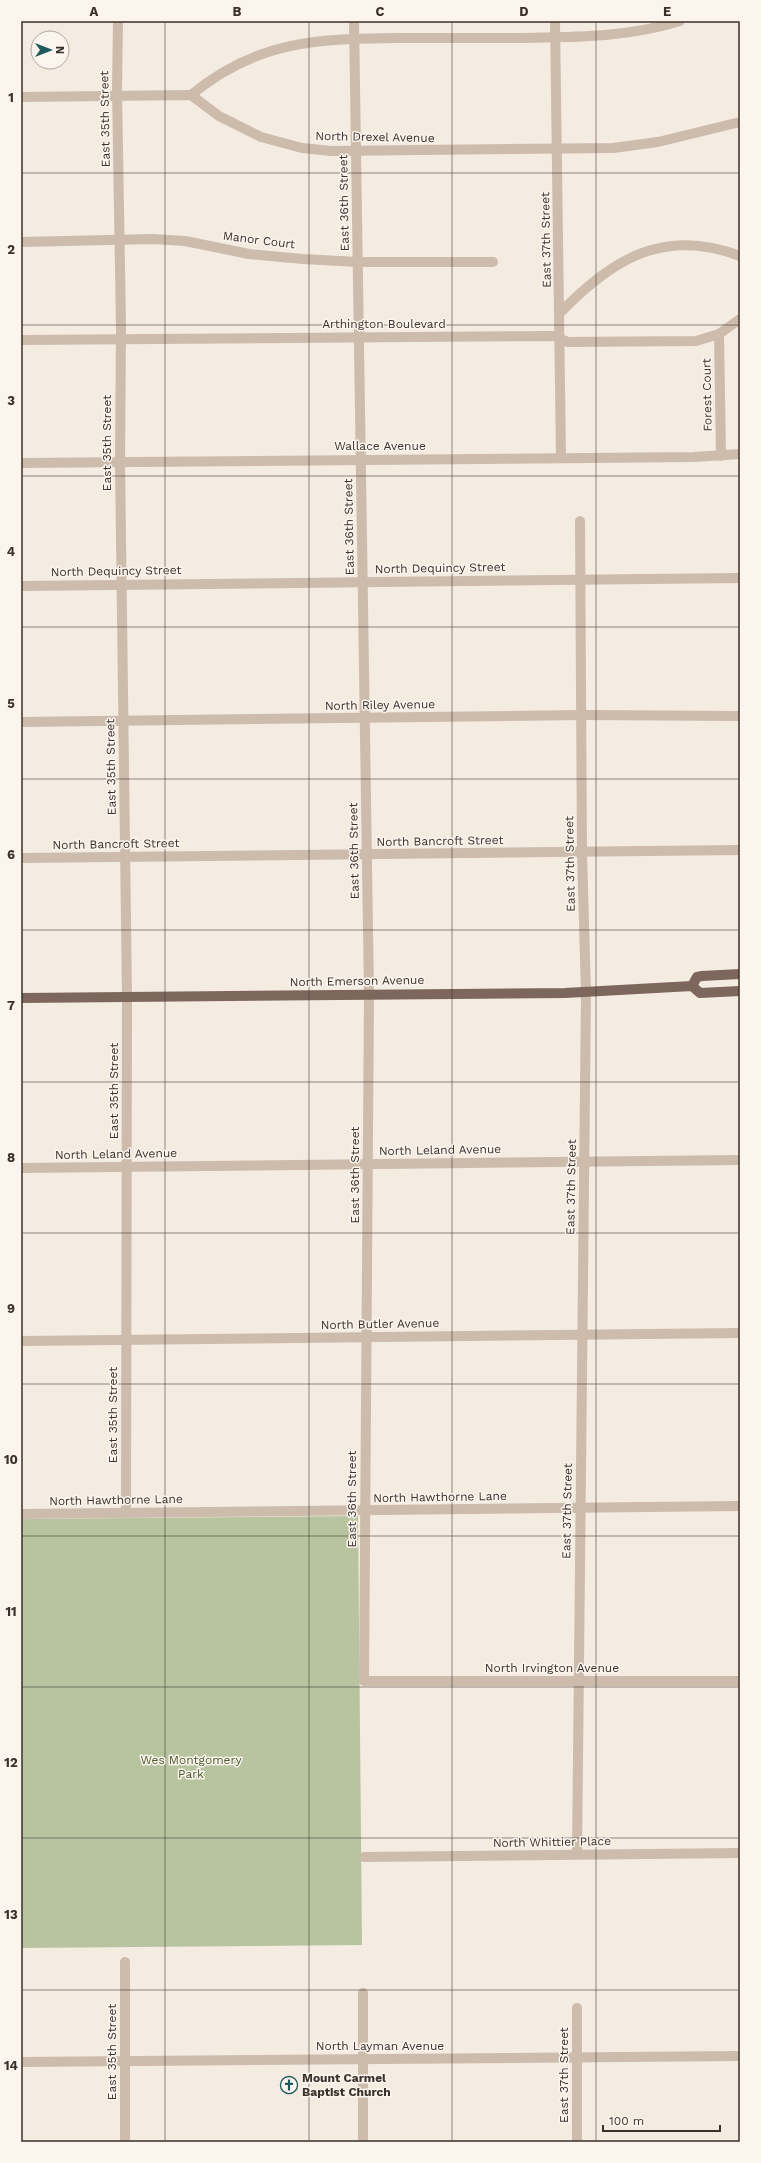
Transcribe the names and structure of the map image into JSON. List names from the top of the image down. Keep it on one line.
{"streets":{"main road":["North Emerson Avenue"],"street":["East 35th Street","North Drexel Avenue","East 36th Street","Manor Court","East 37th Street","Arthington Boulevard","Forest Court","Wallace Avenue","North Dequincy Street","North Riley Avenue","North Bancroft Street","North Leland Avenue","North Butler Avenue","North Hawthorne Lane","North Irvington Avenue","North Whittier Place","North Layman Avenue"]},"crossings":[["East 35th Street","Manor Court"],["East 35th Street","Arthington Boulevard"],["East 35th Street","Wallace Avenue"],["East 35th Street","North Dequincy Street"],["East 35th Street","North Riley Avenue"],["East 35th Street","North Bancroft Street"],["East 35th Street","North Emerson Avenue"],["East 35th Street","North Leland Avenue"],["East 35th Street","North Butler Avenue"],["East 35th Street","North Hawthorne Lane"],["East 35th Street","North Layman Avenue"],["North Drexel Avenue","East 36th Street"],["North Drexel Avenue","East 37th Street"],["East 36th Street","Manor Court"],["East 36th Street","Arthington Boulevard"],["East 36th Street","Wallace Avenue"],["East 36th Street","North Dequincy Street"],["East 36th Street","North Riley Avenue"],["East 36th Street","North Bancroft Street"],["East 36th Street","North Emerson Avenue"],["East 36th Street","North Leland Avenue"],["East 36th Street","North Butler Avenue"],["East 36th Street","North Hawthorne Lane"],["East 36th Street","North Irvington Avenue"],["East 37th Street","Arthington Boulevard"],["East 37th Street","Wallace Avenue"],["East 37th Street","North Dequincy Street"],["East 37th Street","North Riley Avenue"],["East 37th Street","North Bancroft Street"],["East 37th Street","North Emerson Avenue"],["East 37th Street","North Leland Avenue"],["East 37th Street","North Butler Avenue"],["East 37th Street","North Hawthorne Lane"],["East 37th Street","North Irvington Avenue"],["East 37th Street","North Whittier Place"],["East 37th Street","North Layman Avenue"],["Arthington Boulevard","Forest Court"],["Forest Court","Wallace Avenue"]],"parks":["Wes Montgomery Park"],"places":{"church":["Mount Carmel Baptist Church"]},"scale_bar":"100 m","north":"right","grid":{"columns":["A","B","C","D","E"],"rows":["1","2","3","4","5","6","7","8","9","10","11","12","13","14"]}}
